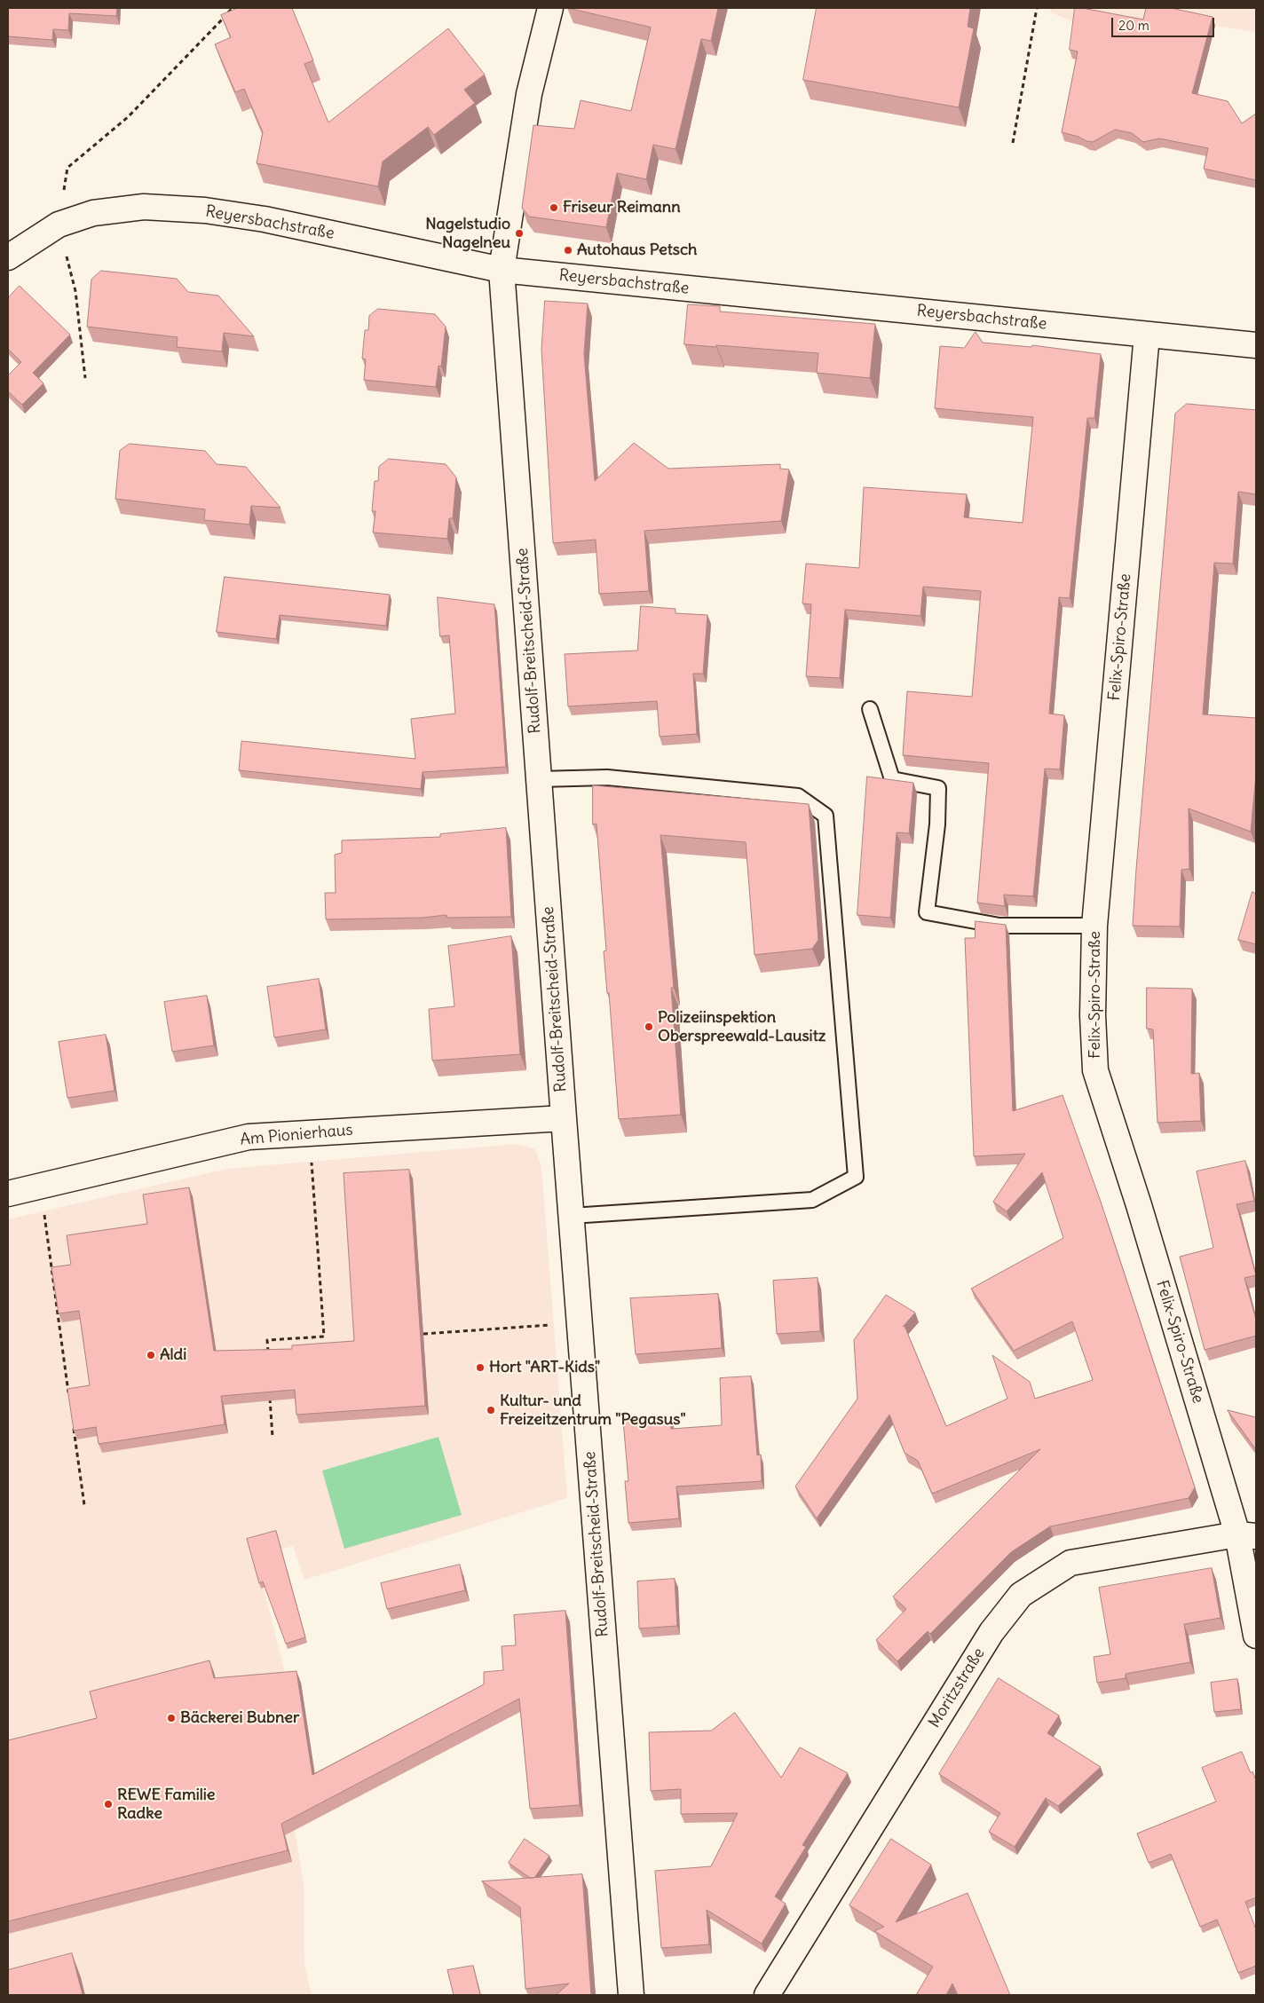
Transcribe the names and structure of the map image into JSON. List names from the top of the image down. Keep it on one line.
{"streets":{"street":["Reyersbachstraße","Felix-Spiro-Straße","Rudolf-Breitscheid-Straße","Am Pionierhaus","Moritzstraße"]},"crossings":[["Reyersbachstraße","Felix-Spiro-Straße"],["Reyersbachstraße","Rudolf-Breitscheid-Straße"],["Felix-Spiro-Straße","Moritzstraße"],["Rudolf-Breitscheid-Straße","Am Pionierhaus"]],"places":["Friseur Reimann","Nagelstudio Nagelneu","Autohaus Petsch","Polizeiinspektion Oberspreewald-Lausitz","Aldi","Hort \"ART-Kids\"","Kultur- und Freizeitzentrum \"Pegasus\"","Bäckerei Bubner","REWE Familie Radke"],"scale_bar":"20 m"}
